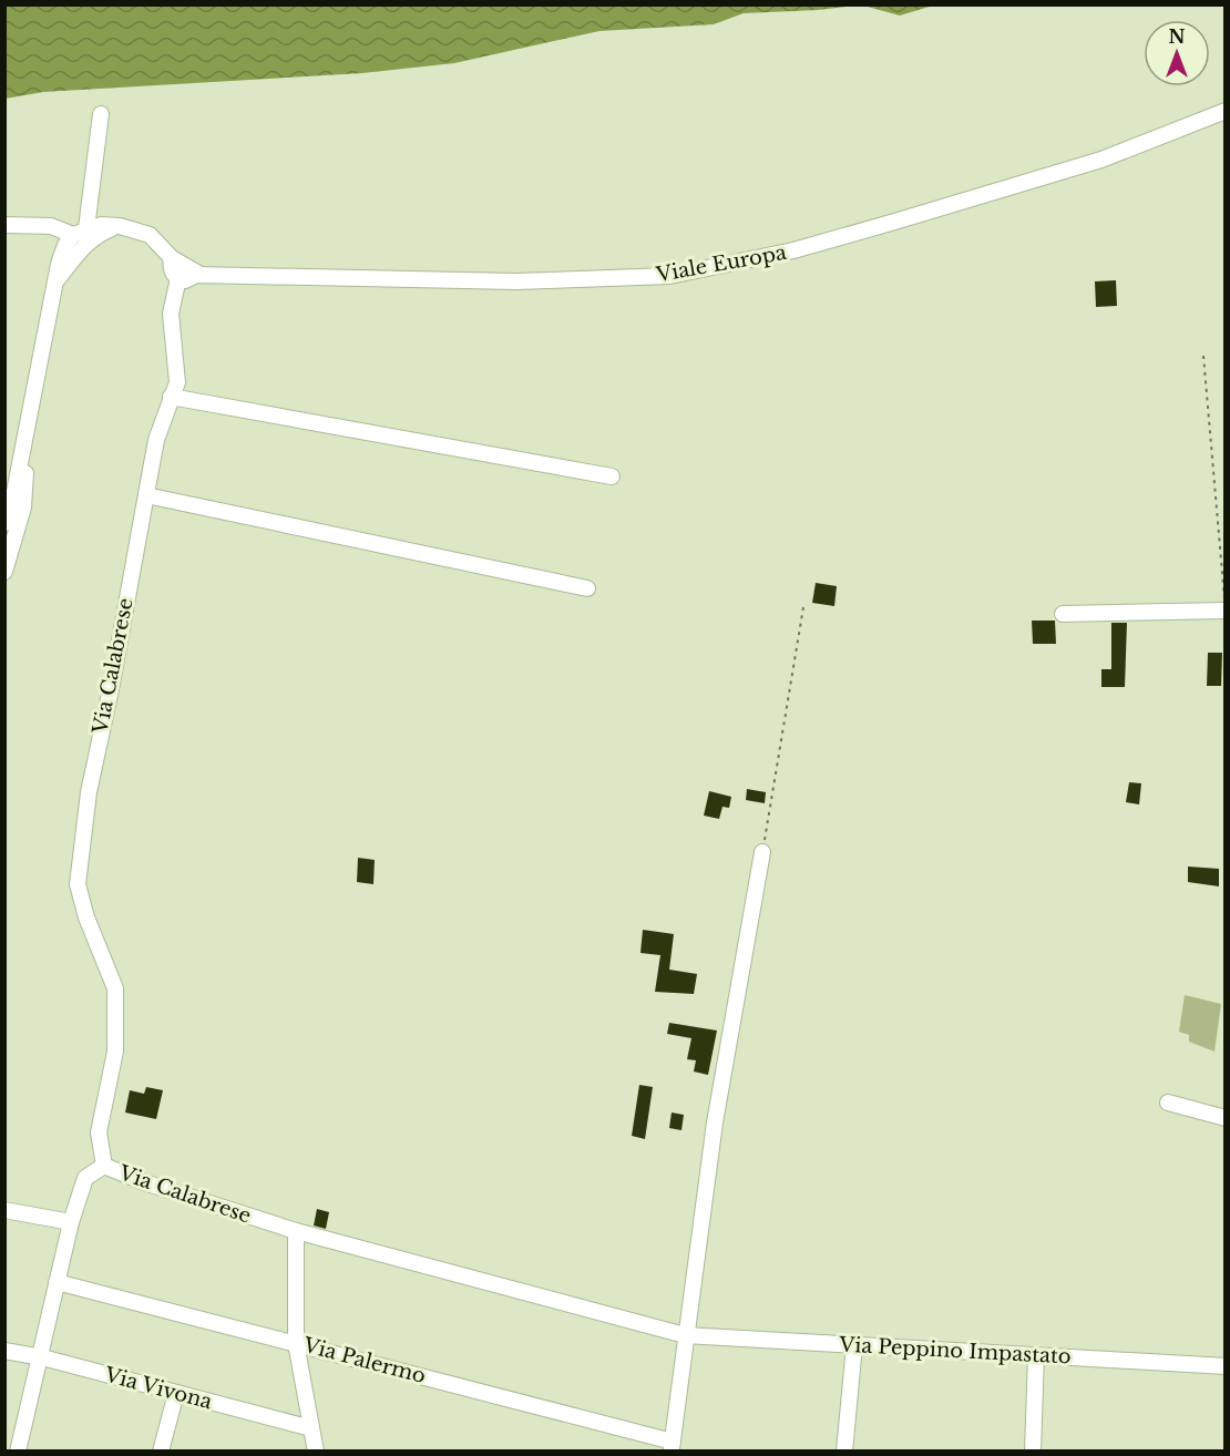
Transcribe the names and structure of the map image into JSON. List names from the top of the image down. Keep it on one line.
{"streets":{"street":["Viale Europa","Via Calabrese","Via Peppino Impastato","Via Palermo","Via Vivona"]},"crossings":[["Viale Europa","Via Calabrese"],["Via Calabrese","Via Peppino Impastato"]],"north":"top"}
